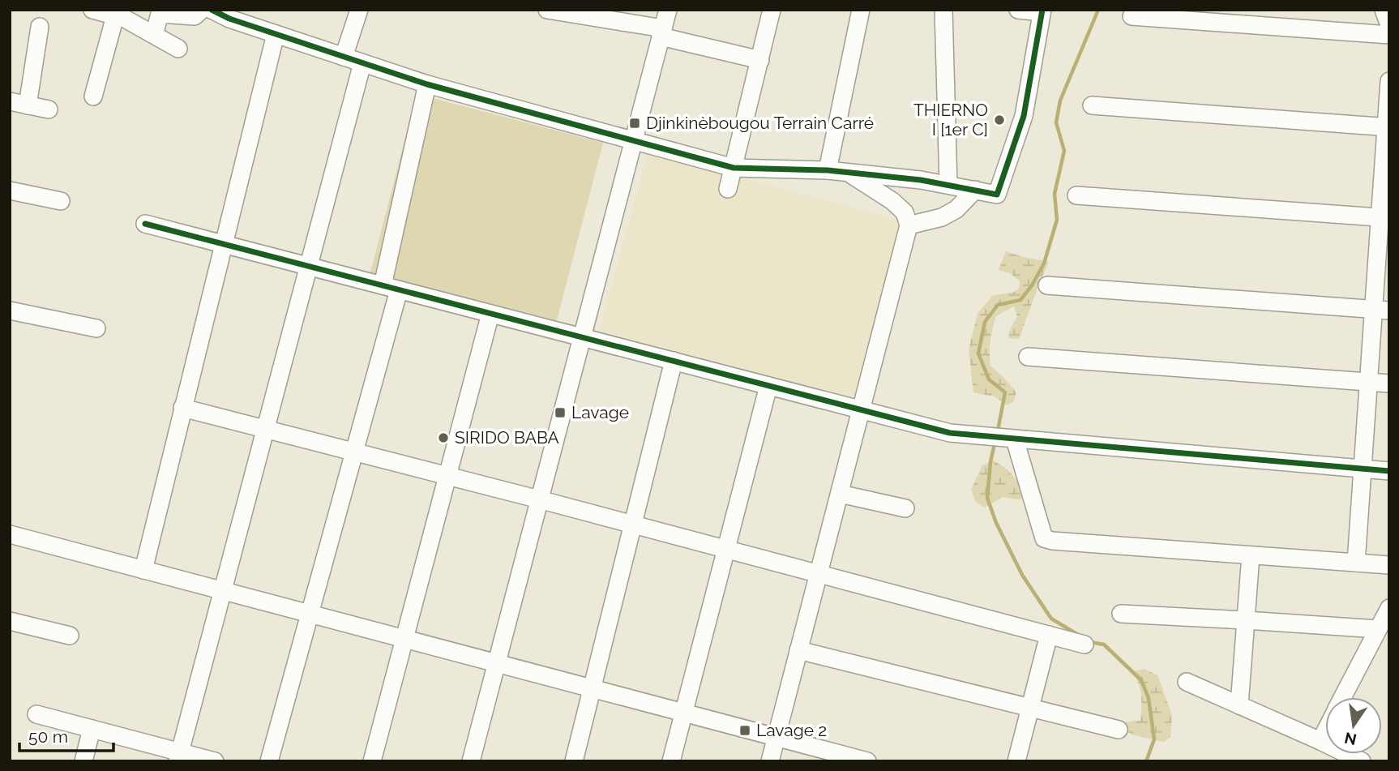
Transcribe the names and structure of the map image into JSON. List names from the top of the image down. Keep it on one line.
{"places":{"other":["THIERNO I [1er C]","SIRIDO BABA"],"transit":["Djinkinèbougou Terrain Carré","Lavage","Lavage 2"]},"scale_bar":"50 m","north":"bottom"}
